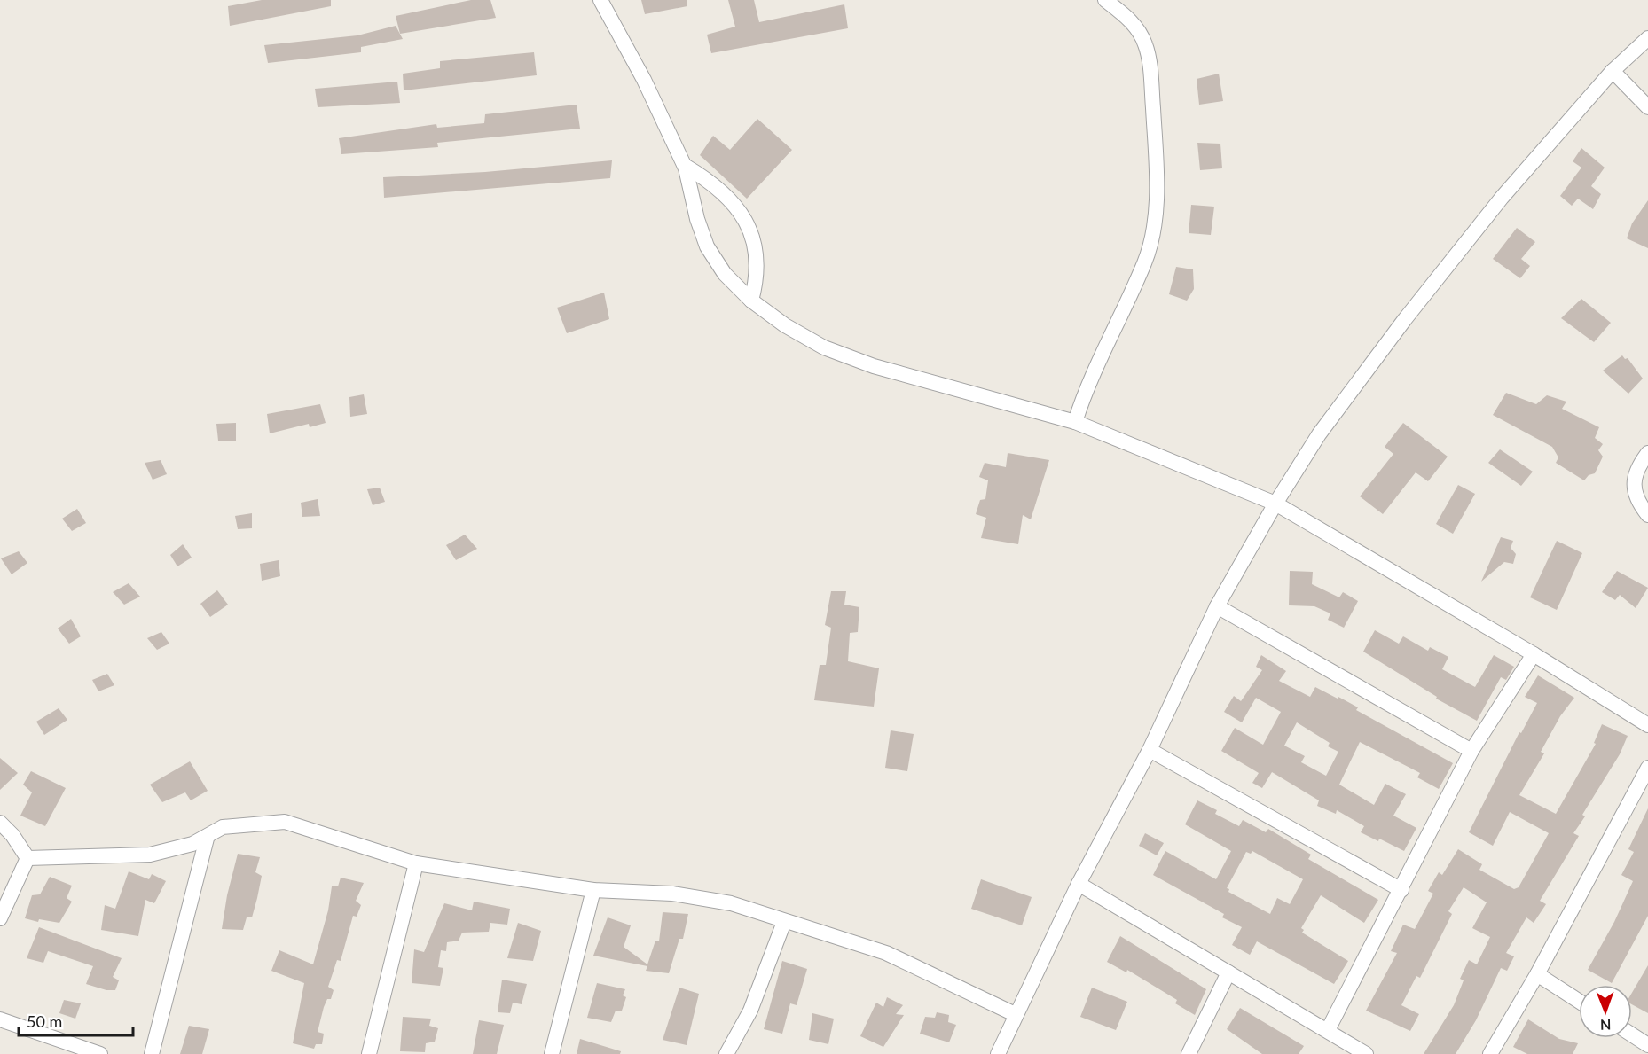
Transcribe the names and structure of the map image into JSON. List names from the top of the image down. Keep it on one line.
{"scale_bar":"50 m","north":"bottom"}
